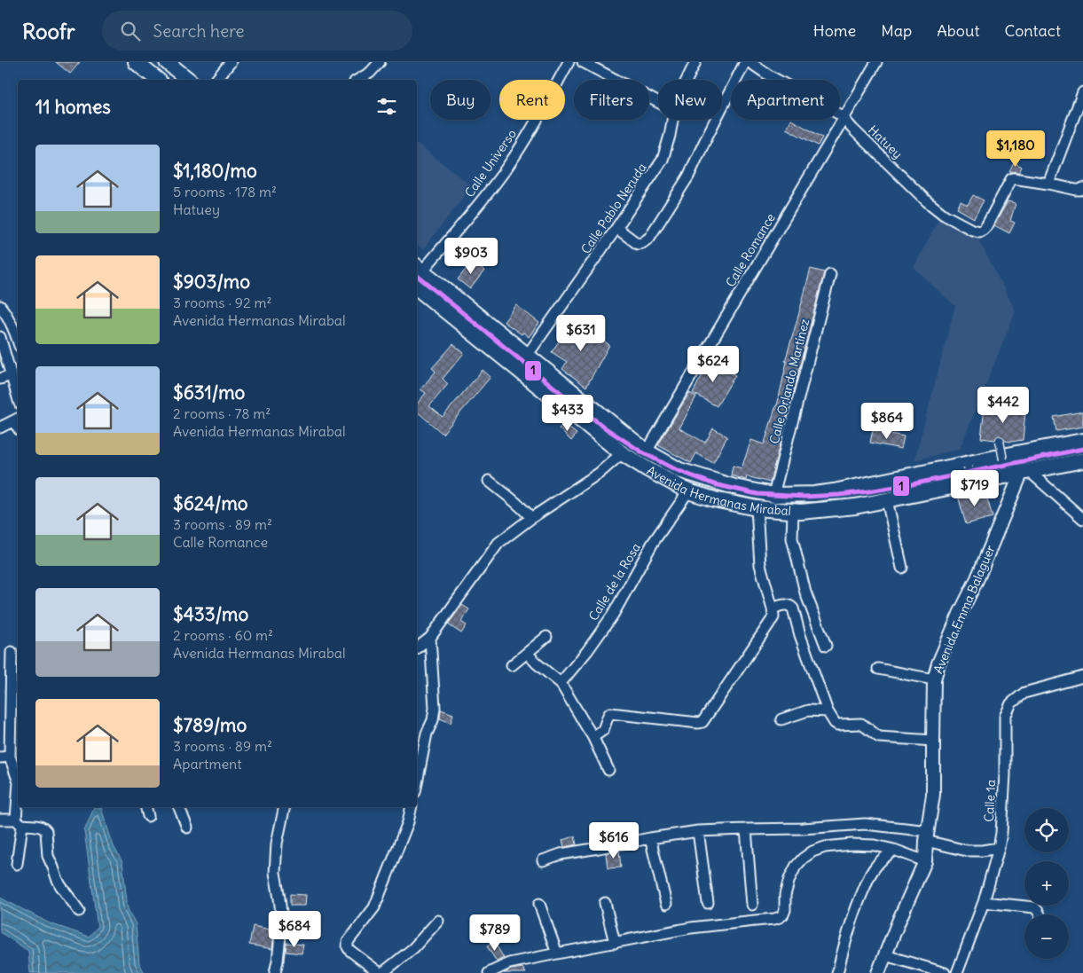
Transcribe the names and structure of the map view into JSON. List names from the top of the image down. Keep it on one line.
{"streets":{"main road":["Avenida Hermanas Mirabal"],"street":["Hatuey","Calle Universo","Calle Pablo Neruda","Calle Romance","Calle Orlando Martínez","Calle de la Rosa","Avenida Emma Balaguer","Calle 1a"]},"crossings":[["Hatuey","Calle Romance"],["Calle Universo","Avenida Hermanas Mirabal"],["Calle Pablo Neruda","Avenida Hermanas Mirabal"],["Calle Romance","Avenida Hermanas Mirabal"],["Calle Orlando Martínez","Avenida Hermanas Mirabal"],["Avenida Hermanas Mirabal","Calle de la Rosa"],["Avenida Hermanas Mirabal","Avenida Emma Balaguer"]],"lines":["transit line 1"],"page":{"header":"Roofr","search":"Search here","nav":["Home","Map","About","Contact"],"chip":["Buy","Rent","Filters","New","Apartment"],"heading":"11 homes","price":["$1,180","$903","$631","$624","$442","$433","$864","$719","$616","$684","$789"],"list":[{"name":"$1,180/mo","note":"5 rooms · 178 m² · Hatuey"},{"name":"$903/mo","note":"3 rooms · 92 m² · Avenida Hermanas Mirabal"},{"name":"$631/mo","note":"2 rooms · 78 m² · Avenida Hermanas Mirabal"},{"name":"$624/mo","note":"3 rooms · 89 m² · Calle Romance"},{"name":"$433/mo","note":"2 rooms · 60 m² · Avenida Hermanas Mirabal"},{"name":"$789/mo","note":"3 rooms · 89 m² · Apartment"}],"map_buttons":["+","−"]}}
